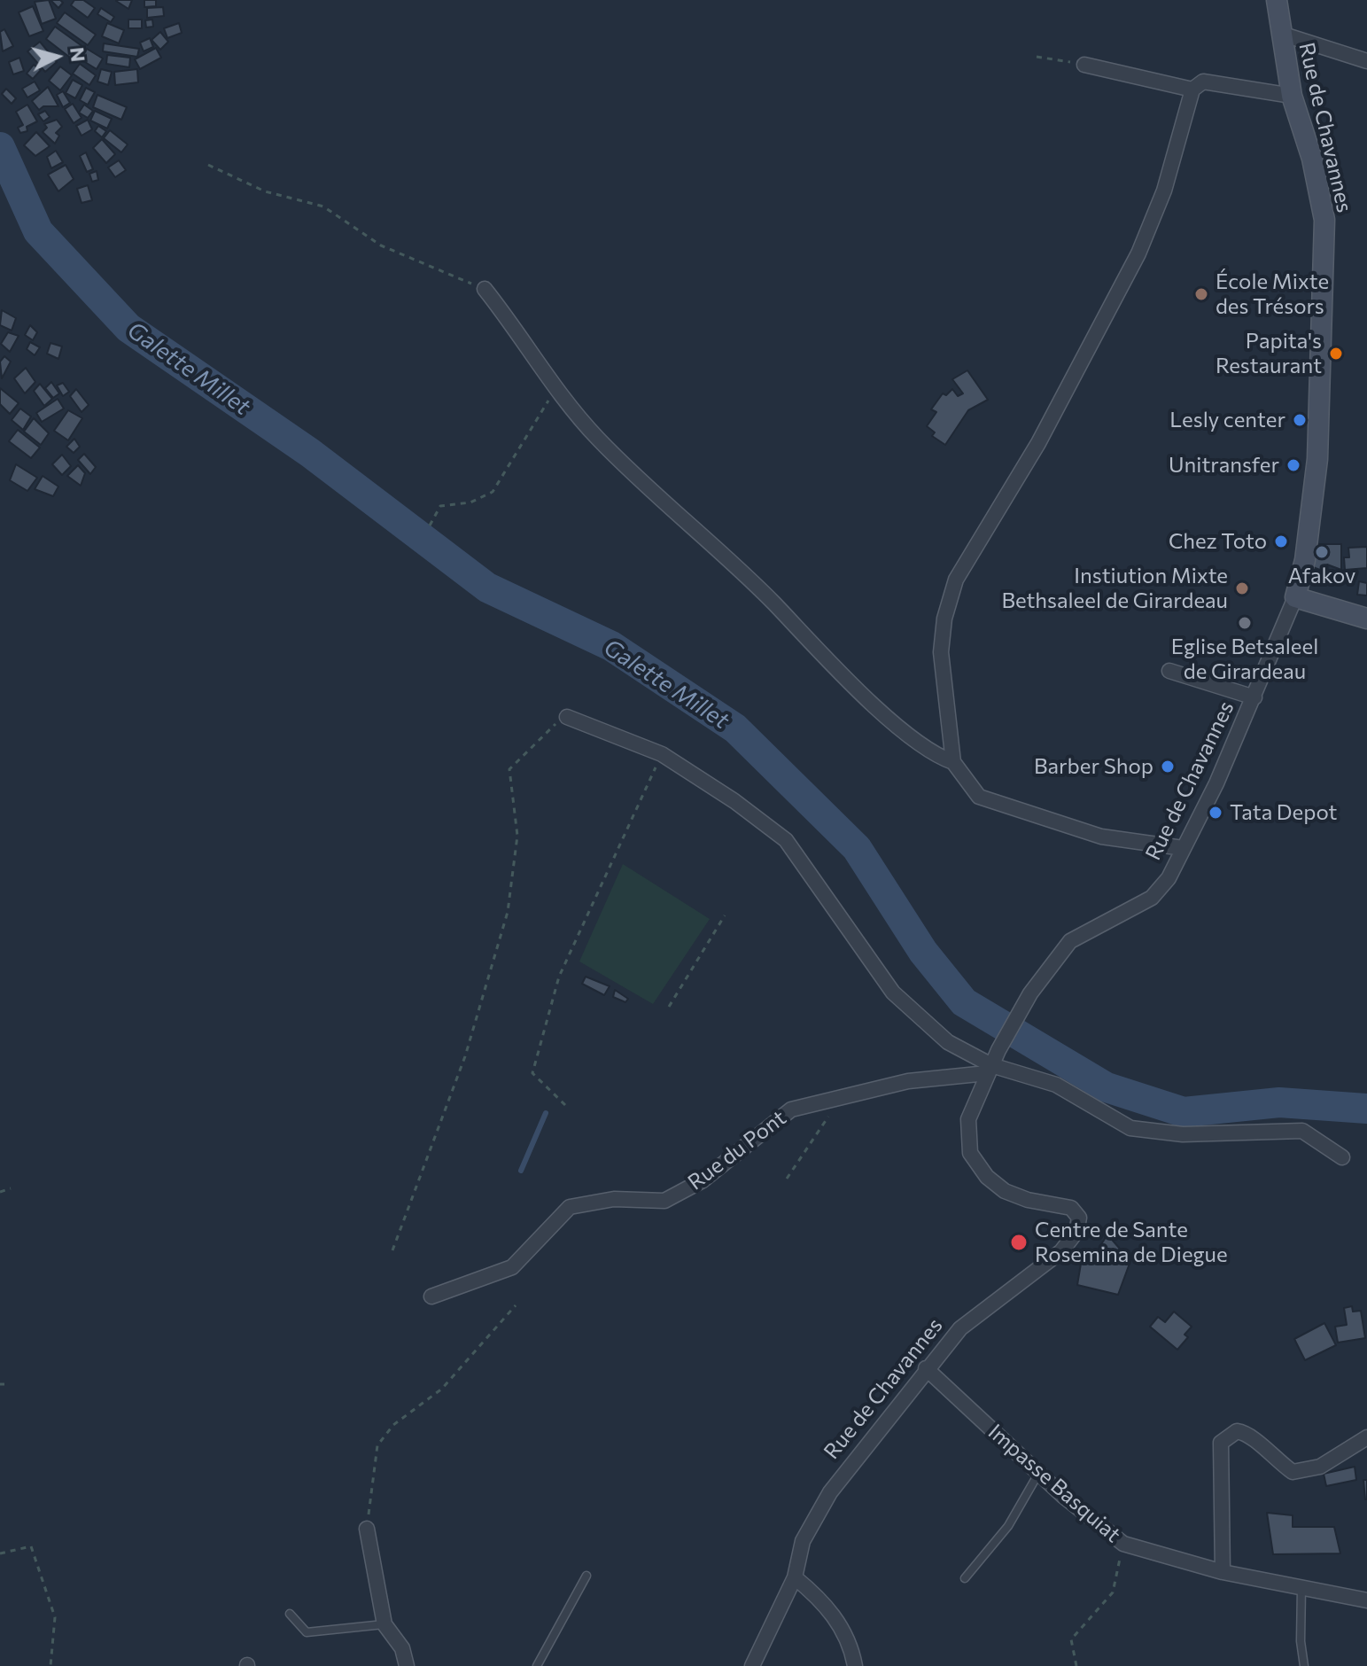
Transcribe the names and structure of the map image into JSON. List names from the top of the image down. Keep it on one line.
{"streets":{"street":["Rue de Chavannes","Rue du Pont","Impasse Basquiat"]},"crossings":[["Rue de Chavannes","Rue du Pont"],["Rue de Chavannes","Impasse Basquiat"]],"water":["Galette Millet"],"places":["École Mixte des Trésors","Papita's Restaurant","Lesly center","Unitransfer","Chez Toto","Afakov","Instiution Mixte Bethsaleel de Girardeau","Eglise Betsaleel de Girardeau","Barber Shop","Tata Depot","Centre de Sante Rosemina de Diegue"],"north":"right"}
